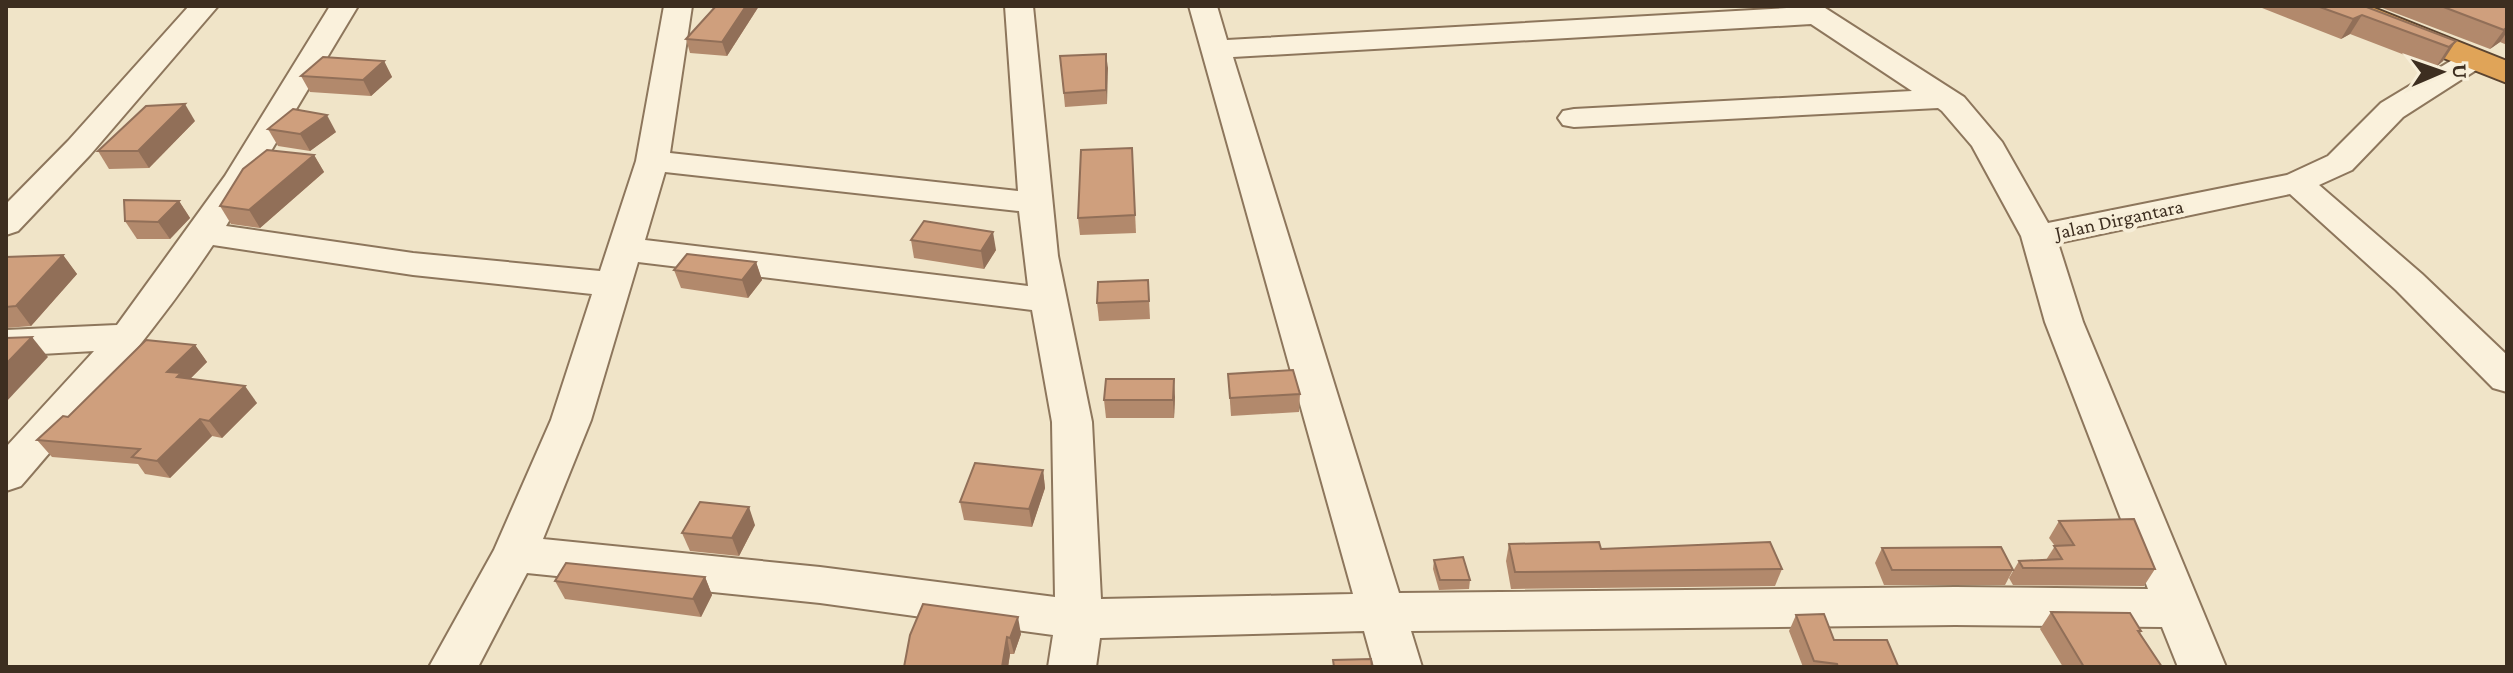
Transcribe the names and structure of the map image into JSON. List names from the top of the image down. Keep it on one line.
{"streets":{"street":["Jalan Dirgantara"]},"north":"right"}
